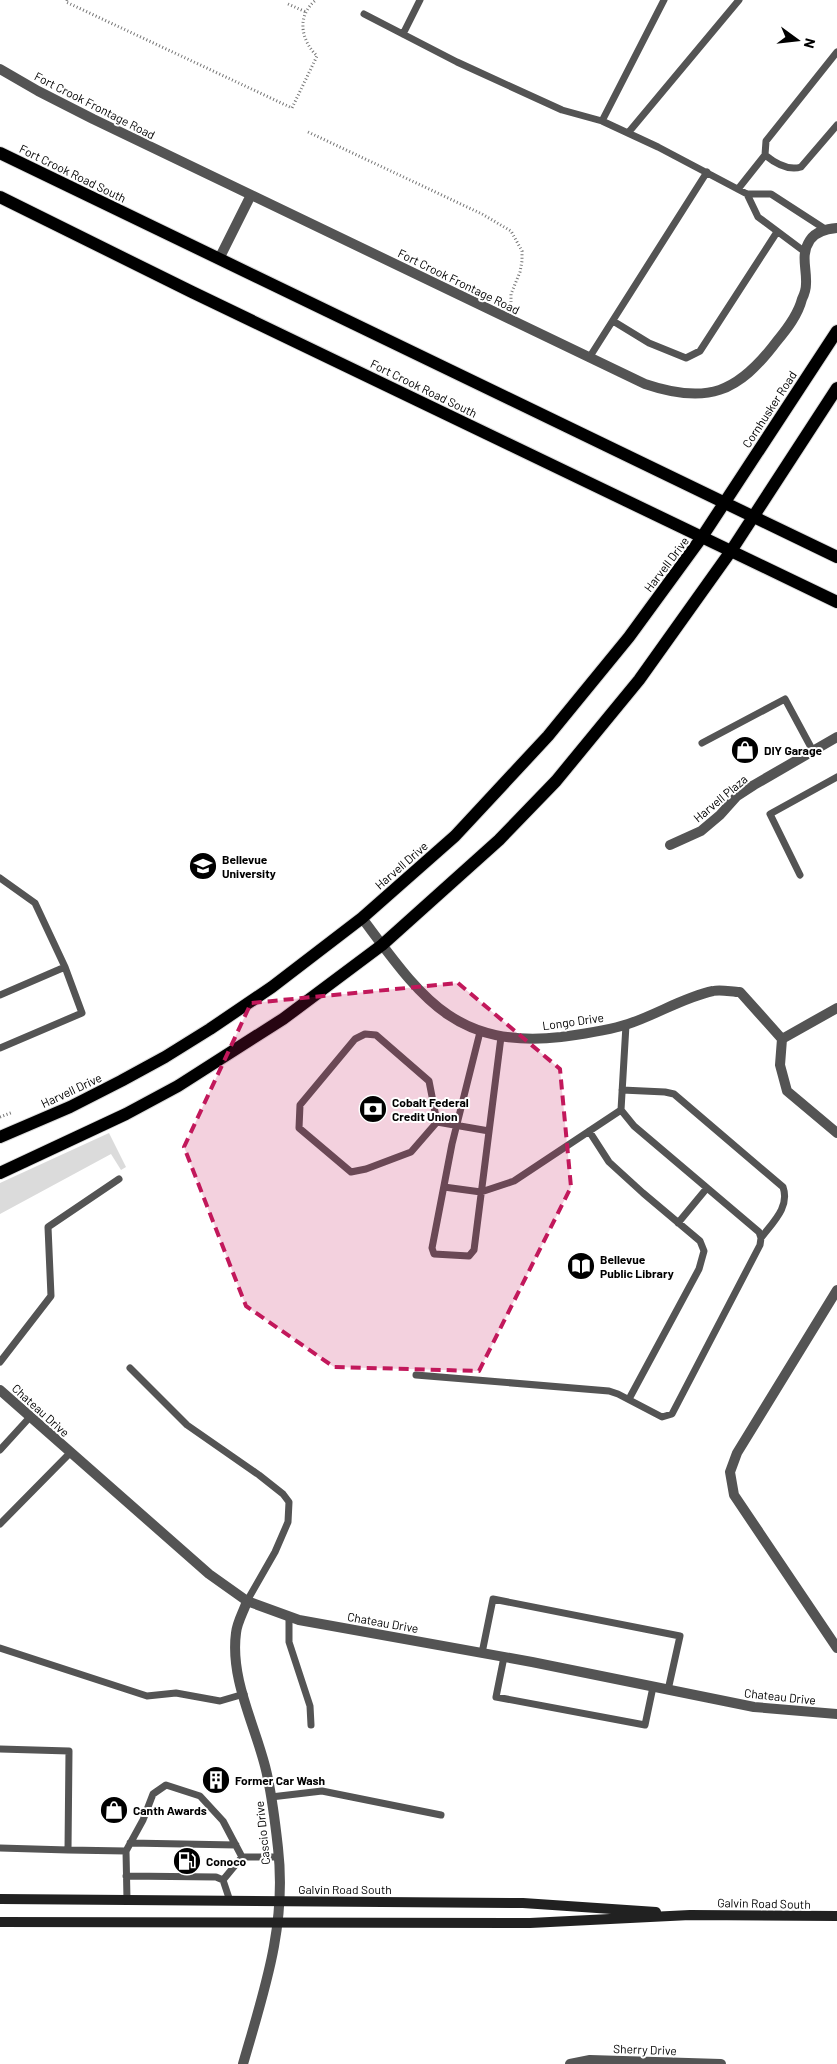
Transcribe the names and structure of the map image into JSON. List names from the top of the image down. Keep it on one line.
{"streets":{"main road":["Fort Crook Road South","Cornhusker Road","Harvell Drive","Galvin Road South"],"street":["Fort Crook Frontage Road","Harvell Plaza","Longo Drive","Chateau Drive","Cascio Drive","Sherry Drive"]},"crossings":[["Fort Crook Road South","Cornhusker Road"],["Fort Crook Road South","Harvell Drive"],["Cornhusker Road","Harvell Drive"],["Harvell Drive","Longo Drive"],["Chateau Drive","Cascio Drive"],["Cascio Drive","Galvin Road South"]],"places":{"shop":["DIY Garage","Canth Awards"],"school or university":["Bellevue University"],"bank":["Cobalt Federal Credit Union"],"library":["Bellevue Public Library"],"building":["Former Car Wash"],"fuel station":["Conoco"]},"north":"right"}
